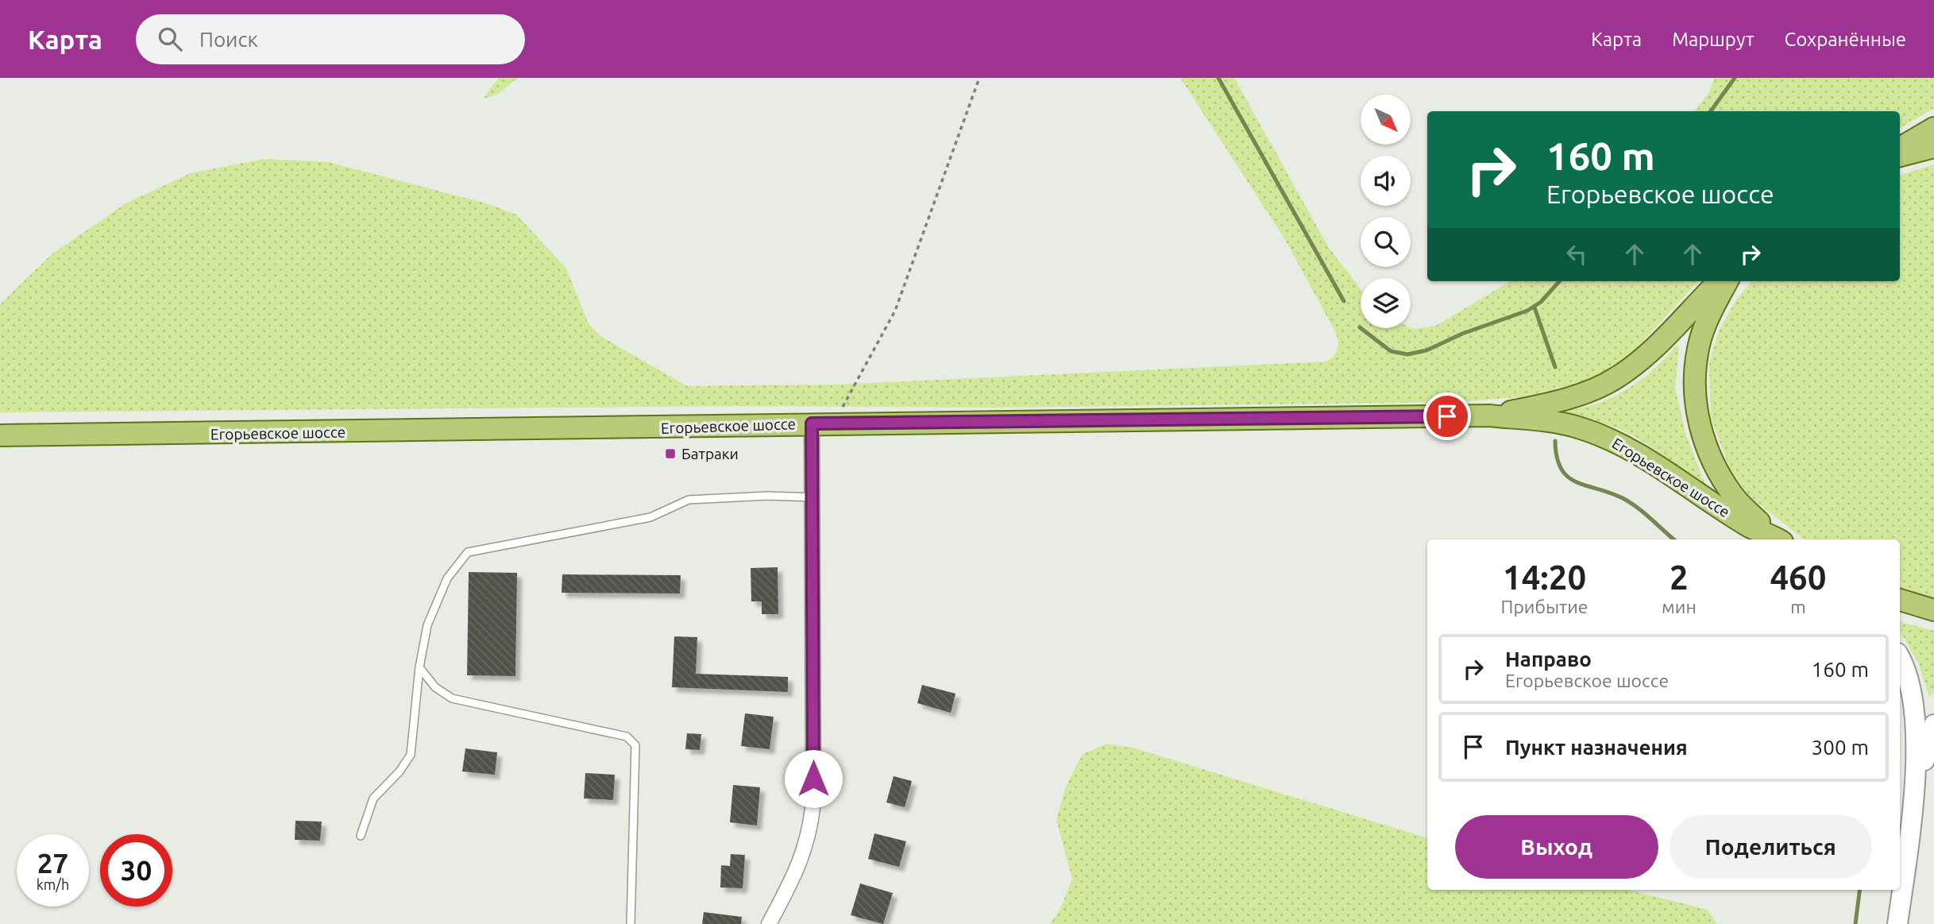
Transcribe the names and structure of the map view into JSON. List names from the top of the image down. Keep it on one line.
{"streets":{"main road":["Егорьевское шоссе"]},"places":{"transit":["Батраки"]},"north":"bottom right","page":{"header":"Карта","search":"Поиск","nav":["Карта","Маршрут","Сохранённые"],"turn":["160 m","Егорьевское шоссе"],"eta":["14:20","Прибытие","2","мин","460","m"],"list":[{"name":"Направо","note":"Егорьевское шоссе","value":"160 m"},{"name":"Пункт назначения","value":"300 m"}],"buttons":["Выход","Поделиться"],"speed":"27 km/h","limit":"30"}}
